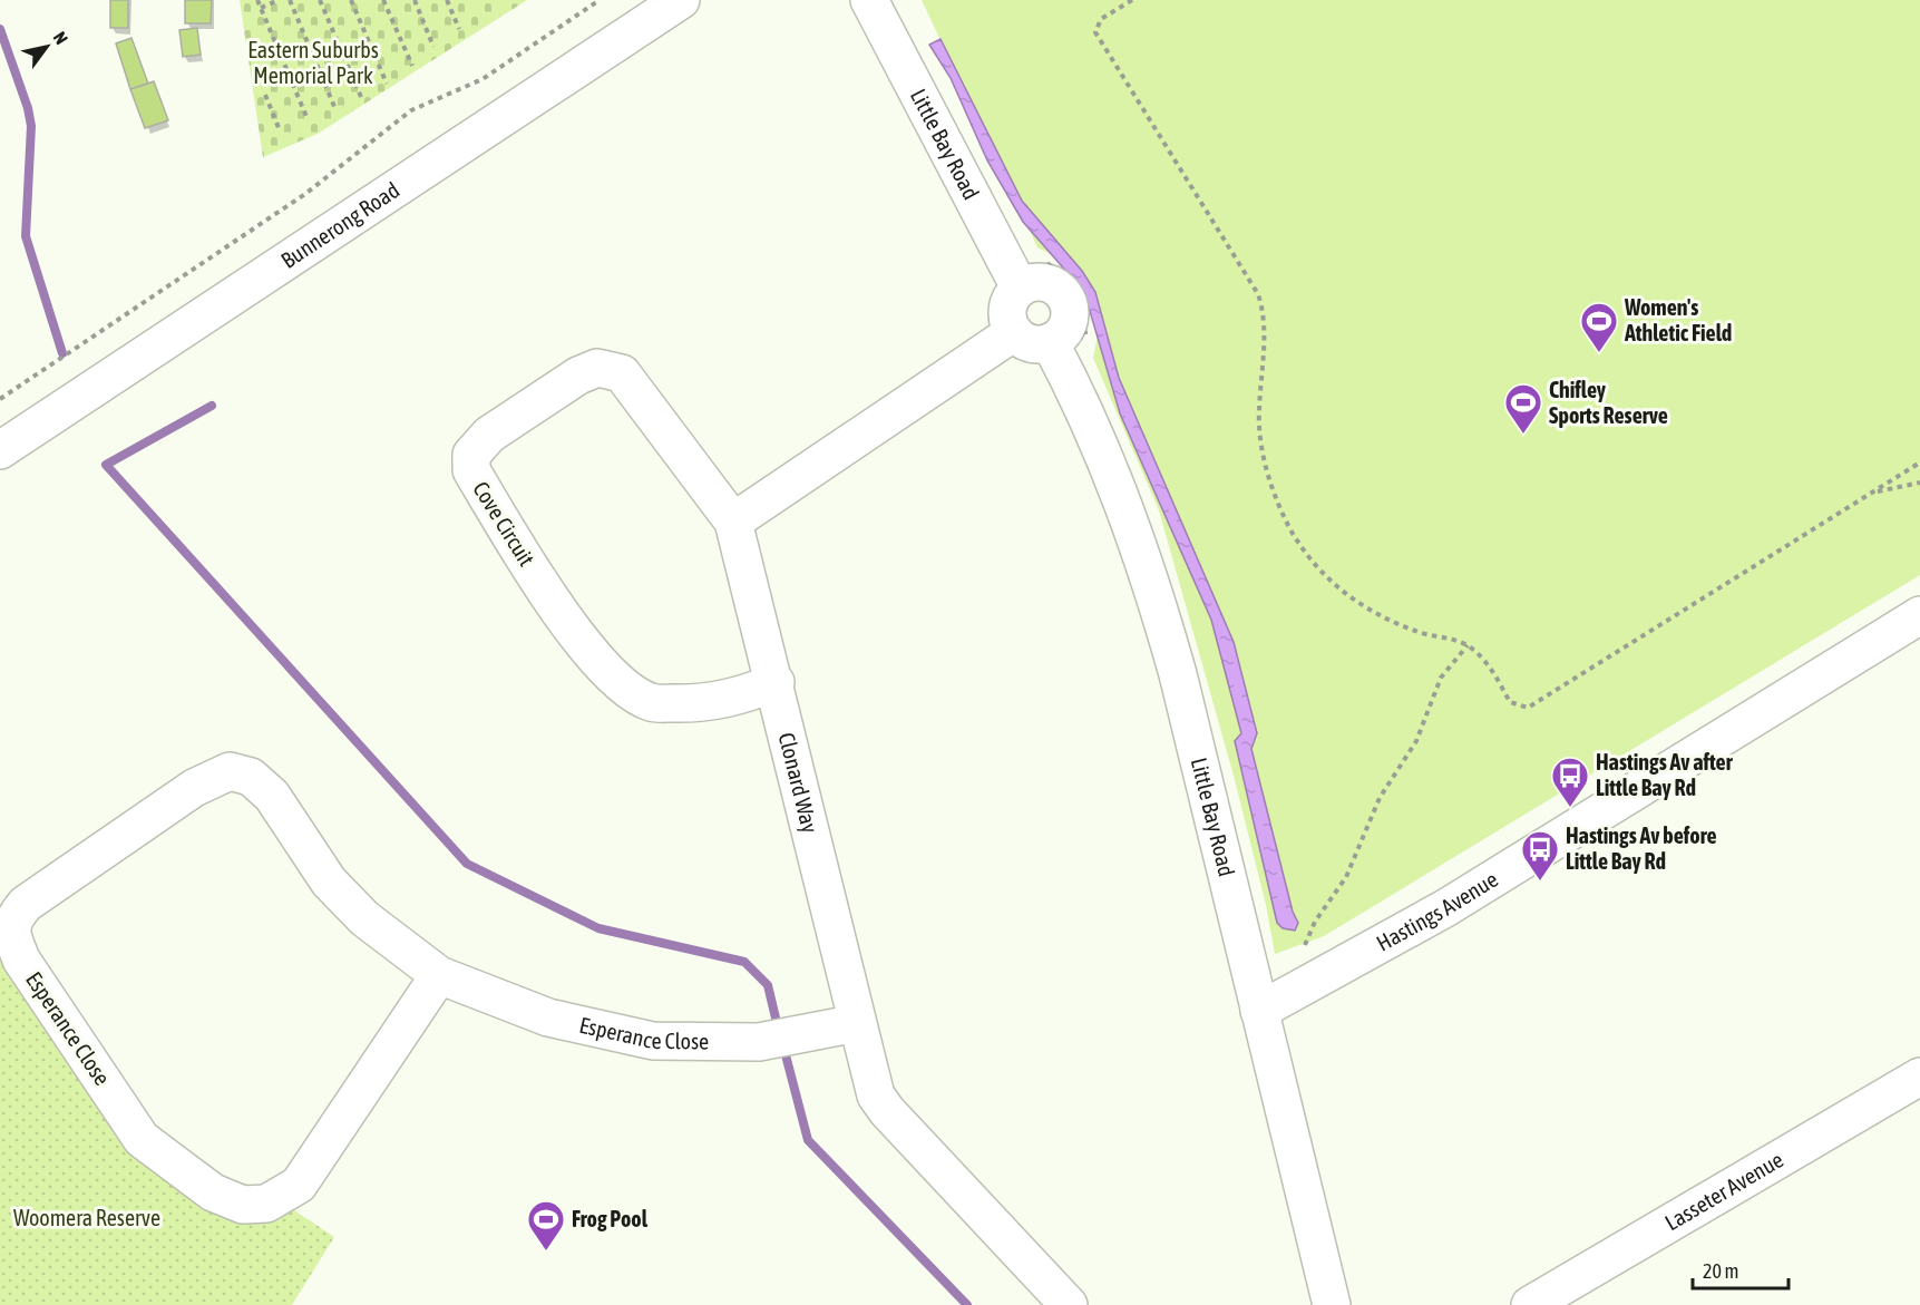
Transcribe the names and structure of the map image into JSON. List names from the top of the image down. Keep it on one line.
{"streets":{"street":["Little Bay Road","Bunnerong Road","Cove Circuit","Clonard Way","Hastings Avenue","Esperance Close","Lasseter Avenue"]},"crossings":[["Little Bay Road","Hastings Avenue"],["Cove Circuit","Clonard Way"],["Clonard Way","Esperance Close"]],"parks":["Eastern Suburbs Memorial Park","Woomera Reserve"],"places":{"sports":["Women's Athletic Field","Chifley Sports Reserve","Frog Pool"],"bus stop":["Hastings Av after Little Bay Rd","Hastings Av before Little Bay Rd"]},"scale_bar":"20 m","north":"top right"}
